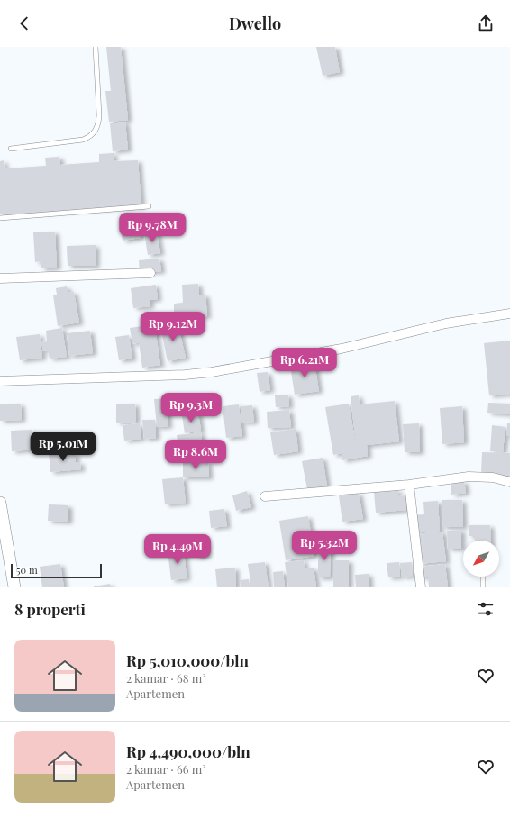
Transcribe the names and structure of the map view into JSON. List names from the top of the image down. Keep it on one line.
{"scale_bar":"50 m","north":"bottom left","page":{"header":"Dwello","price":["Rp 9.78M","Rp 9.12M","Rp 6.21M","Rp 9.3M","Rp 5.01M","Rp 8.6M","Rp 5.32M","Rp 4.49M"],"scale":"50 m","heading":"8 properti","list":[{"name":"Rp 5,010,000/bln","note":"2 kamar · 68 m² · Apartemen"},{"name":"Rp 4,490,000/bln","note":"2 kamar · 66 m² · Apartemen"}]}}
